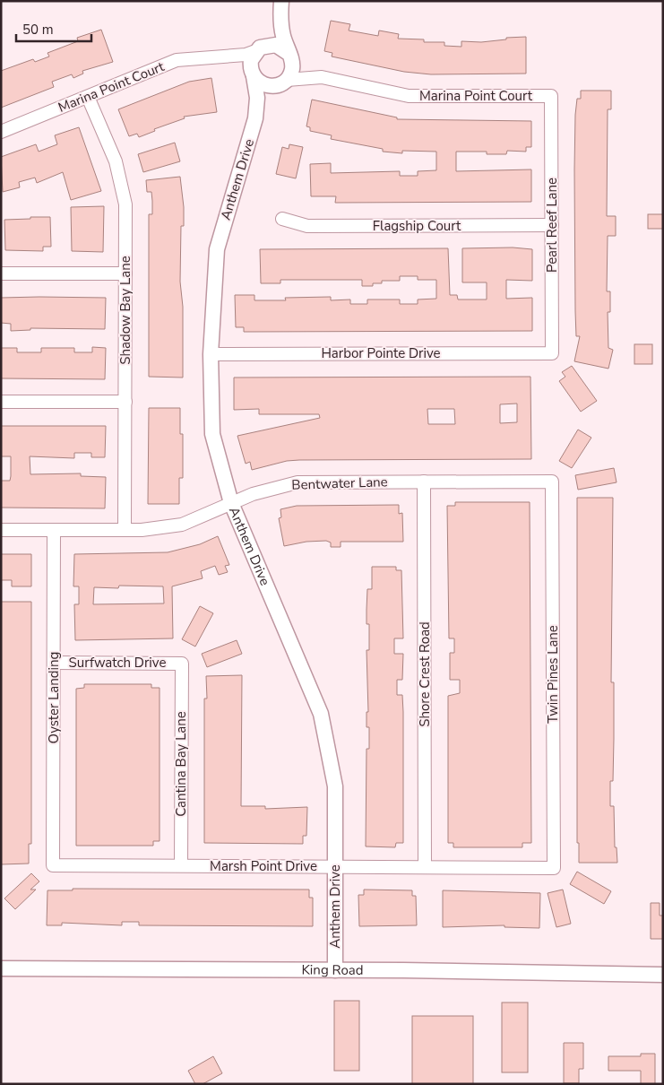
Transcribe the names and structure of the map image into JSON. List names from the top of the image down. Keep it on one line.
{"streets":{"street":["Marina Point Court","Anthem Drive","Pearl Reef Lane","Flagship Court","Shadow Bay Lane","Harbor Pointe Drive","Bentwater Lane","Surfwatch Drive","Shore Crest Road","Twin Pines Lane","Oyster Landing","Cantina Bay Lane","Marsh Point Drive","King Road"]},"crossings":[["Marina Point Court","Anthem Drive"],["Marina Point Court","Pearl Reef Lane"],["Marina Point Court","Shadow Bay Lane"],["Anthem Drive","Harbor Pointe Drive"],["Anthem Drive","Bentwater Lane"],["Anthem Drive","Marsh Point Drive"],["Anthem Drive","King Road"],["Pearl Reef Lane","Flagship Court"],["Pearl Reef Lane","Harbor Pointe Drive"],["Shadow Bay Lane","Bentwater Lane"],["Bentwater Lane","Shore Crest Road"],["Bentwater Lane","Twin Pines Lane"],["Bentwater Lane","Oyster Landing"],["Surfwatch Drive","Oyster Landing"],["Surfwatch Drive","Cantina Bay Lane"],["Shore Crest Road","Marsh Point Drive"],["Twin Pines Lane","Marsh Point Drive"],["Oyster Landing","Marsh Point Drive"],["Cantina Bay Lane","Marsh Point Drive"]],"scale_bar":"50 m"}
